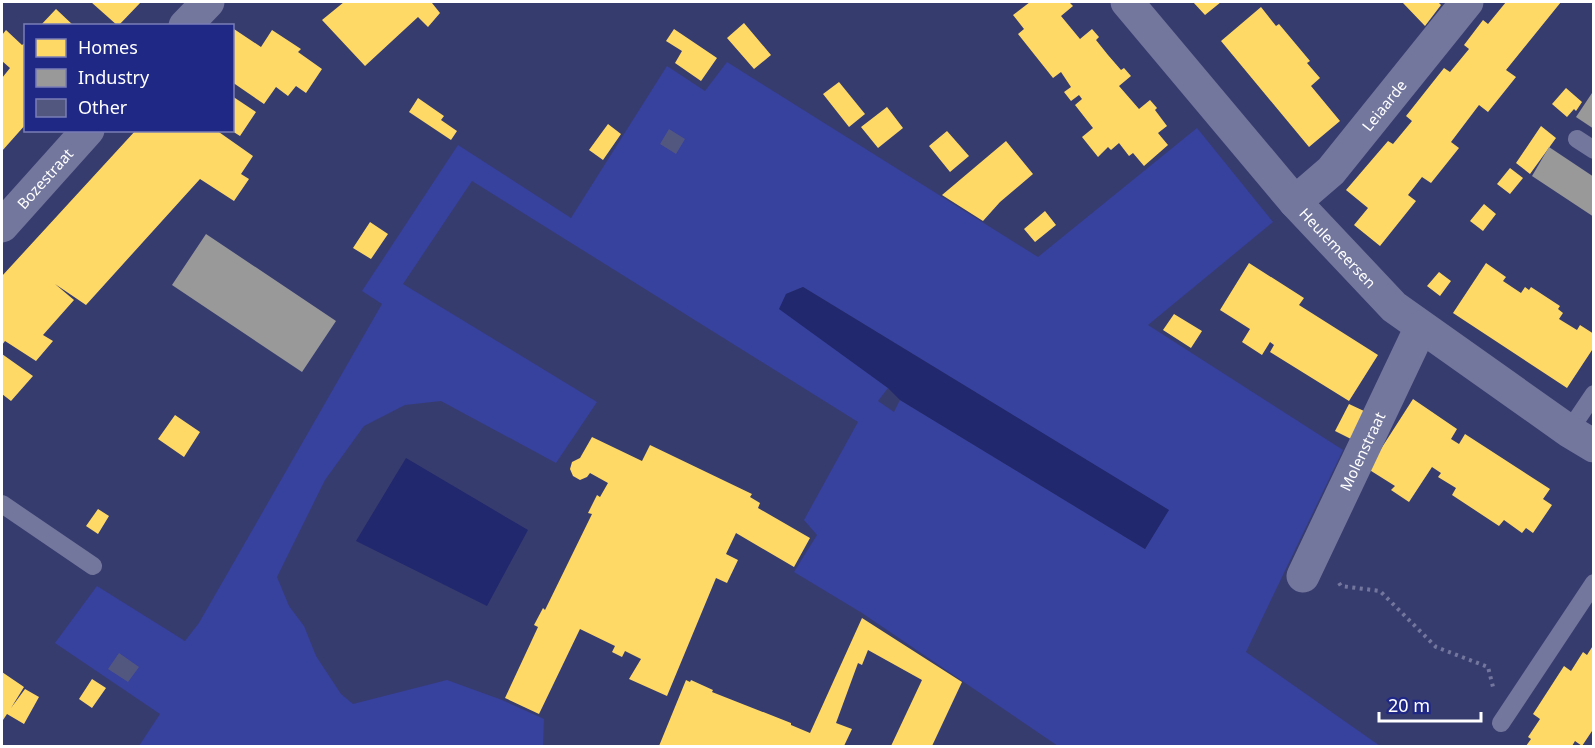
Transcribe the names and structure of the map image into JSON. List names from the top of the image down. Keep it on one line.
{"streets":{"street":["Leiaarde","Bozestraat","Heulemeersen","Molenstraat"]},"crossings":[["Leiaarde","Heulemeersen"],["Heulemeersen","Molenstraat"]],"legend":["Homes","Industry","Other"],"scale_bar":"20 m"}
